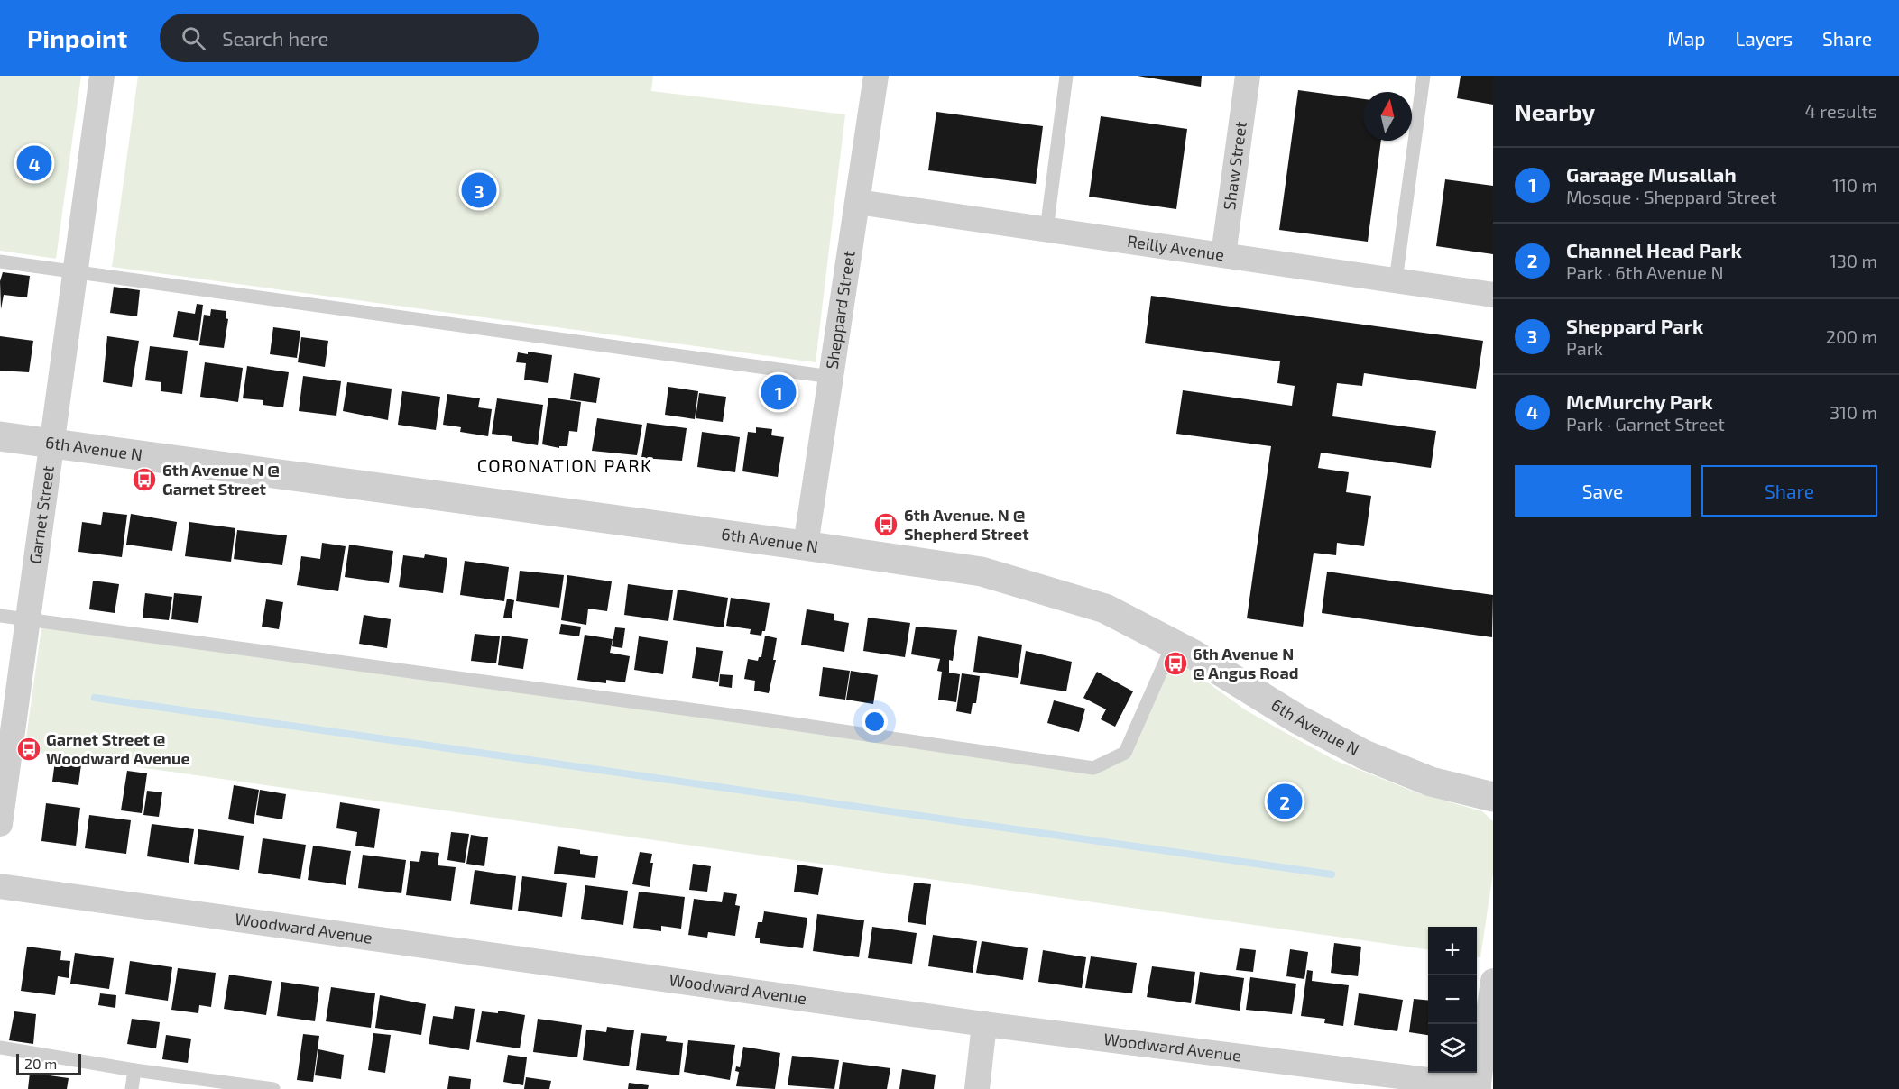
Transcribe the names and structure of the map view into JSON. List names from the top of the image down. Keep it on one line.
{"streets":{"street":["Shaw Street","Reilly Avenue","Sheppard Street","6th Avenue N","Garnet Street","Woodward Avenue"]},"crossings":[["Shaw Street","Reilly Avenue"],["Reilly Avenue","Sheppard Street"],["Sheppard Street","6th Avenue N"],["6th Avenue N","Garnet Street"]],"districts":["CORONATION PARK"],"places":{"bus stop":["6th Avenue N @ Garnet Street","6th Avenue. N @ Shepherd Street","6th Avenue N @ Angus Road","Garnet Street @ Woodward Avenue"]},"scale_bar":"20 m","north":"top","page":{"header":"Pinpoint","search":"Search here","nav":["Map","Layers","Share"],"heading":["Nearby","4 results"],"pins":["4","3","1","2"],"list":[{"mark":"1","name":"Garaage Musallah","note":"Mosque · Sheppard Street","value":"110 m"},{"mark":"2","name":"Channel Head Park","note":"Park · 6th Avenue N","value":"130 m"},{"mark":"3","name":"Sheppard Park","note":"Park","value":"200 m"},{"mark":"4","name":"McMurchy Park","note":"Park · Garnet Street","value":"310 m"}],"buttons":["Save","Share"],"map_buttons":["+","−"],"scale":"20 m"}}
